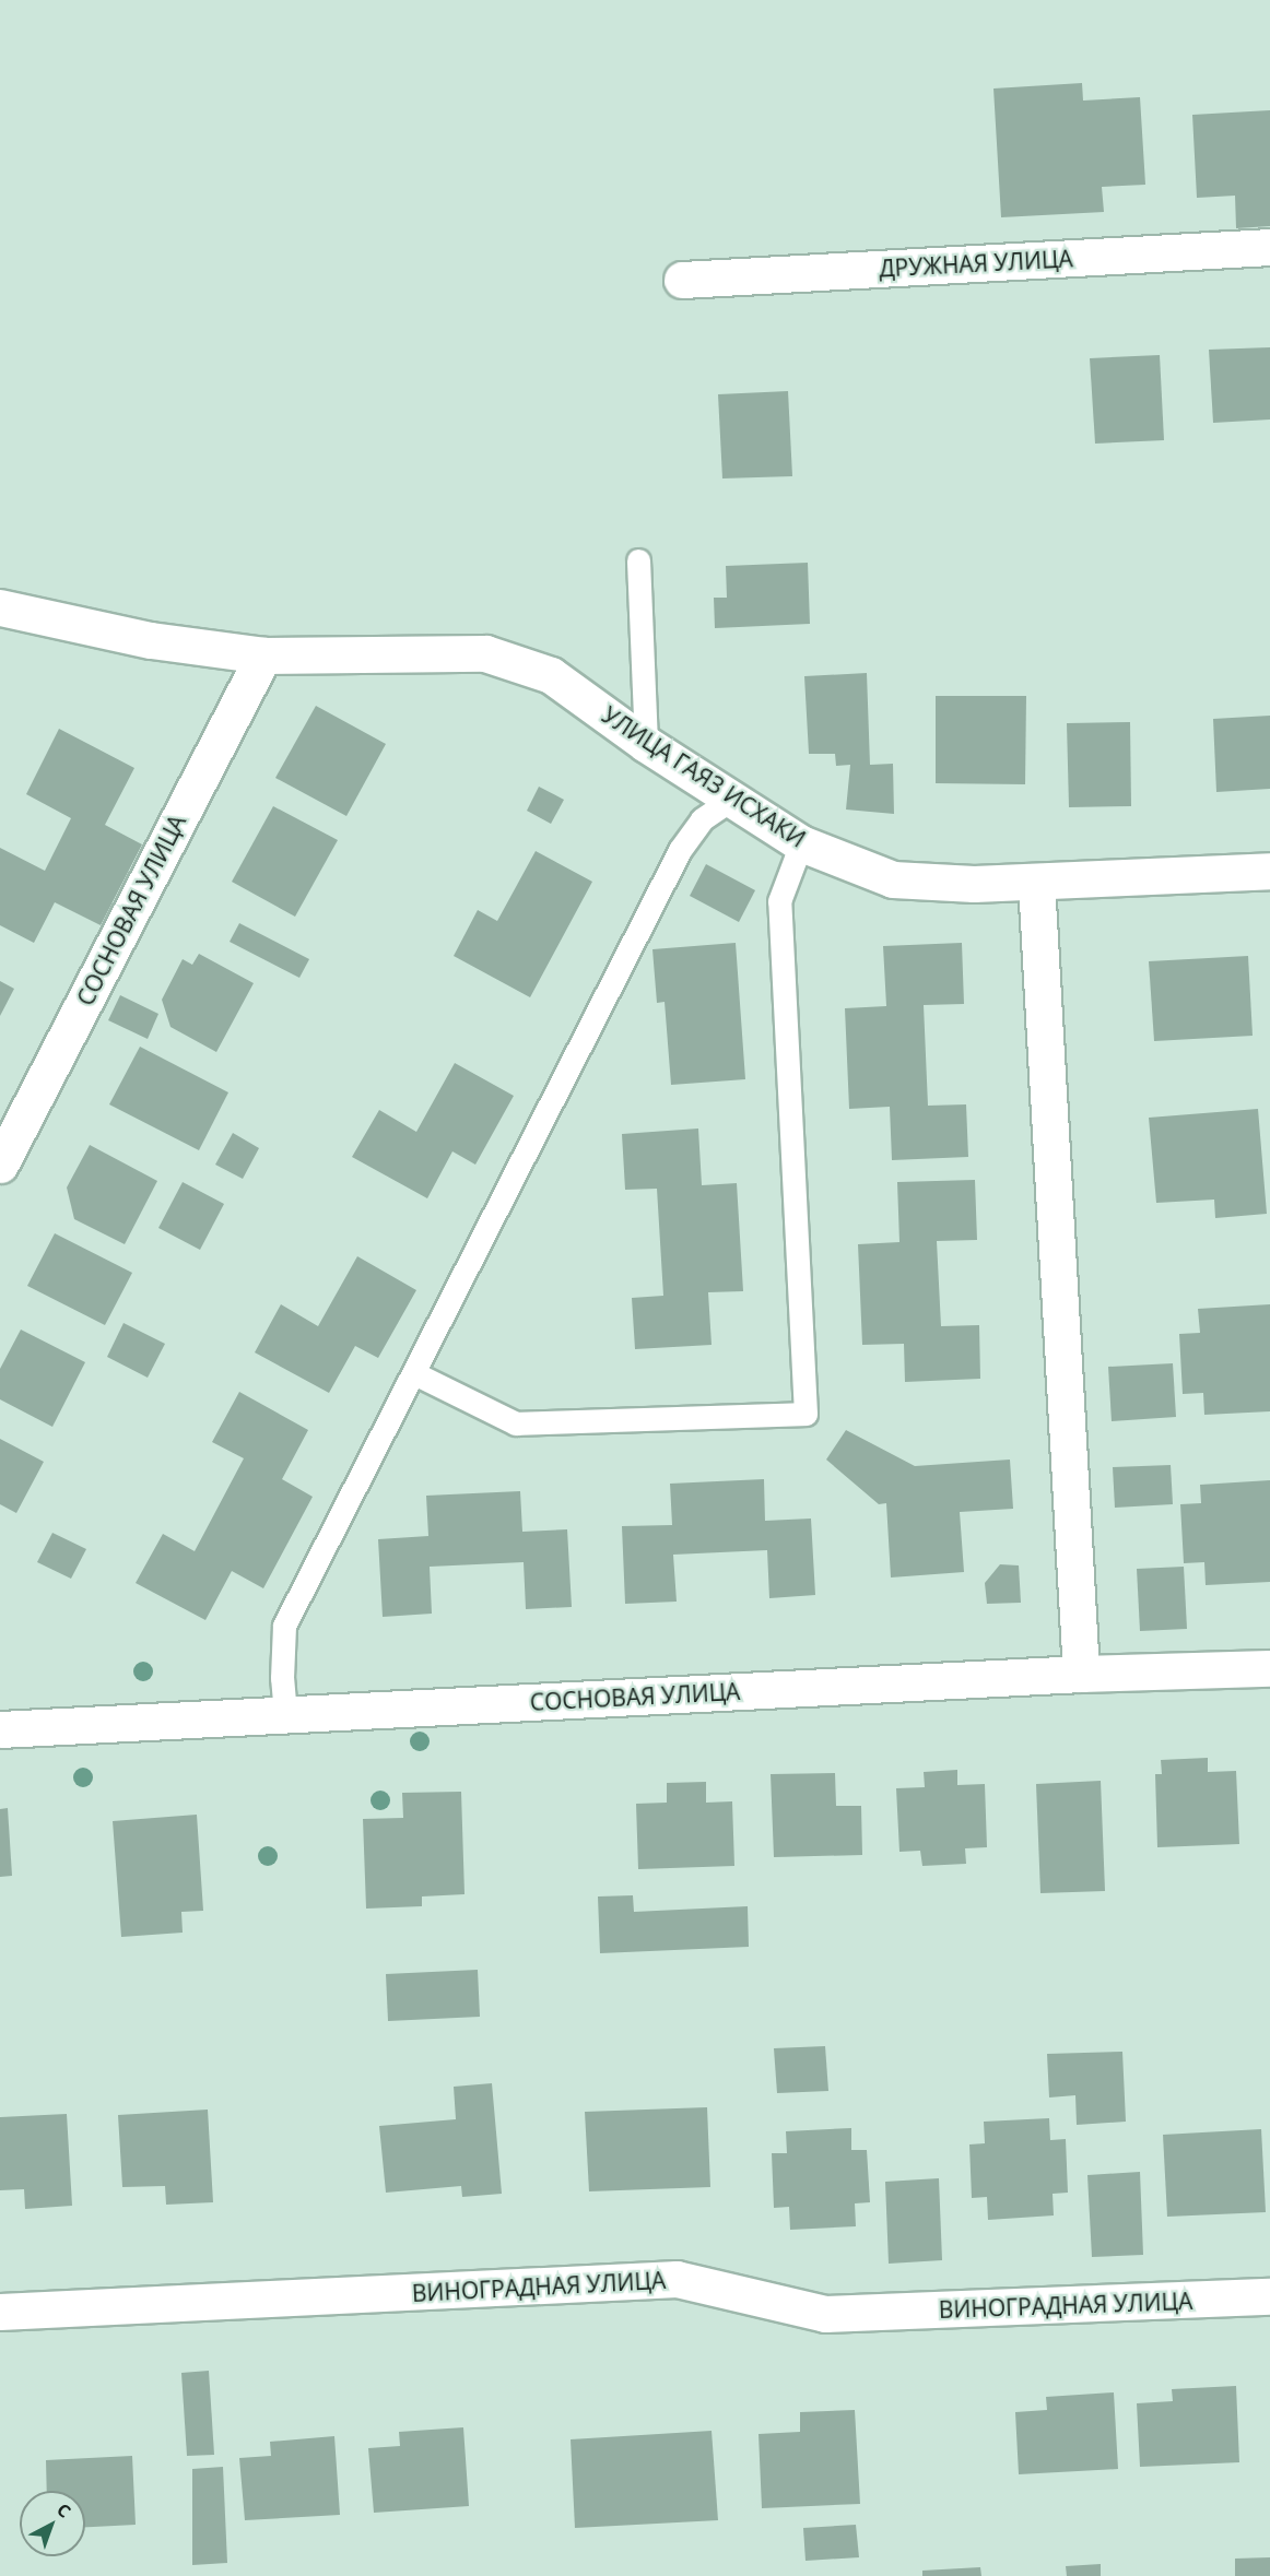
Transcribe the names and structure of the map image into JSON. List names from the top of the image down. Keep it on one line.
{"streets":{"street":["ДРУЖНАЯ УЛИЦА","УЛИЦА ГАЯЗ ИСХАКИ","СОСНОВАЯ УЛИЦА","ВИНОГРАДНАЯ УЛИЦА"]},"crossings":[["УЛИЦА ГАЯЗ ИСХАКИ","СОСНОВАЯ УЛИЦА"]],"north":"top right"}
